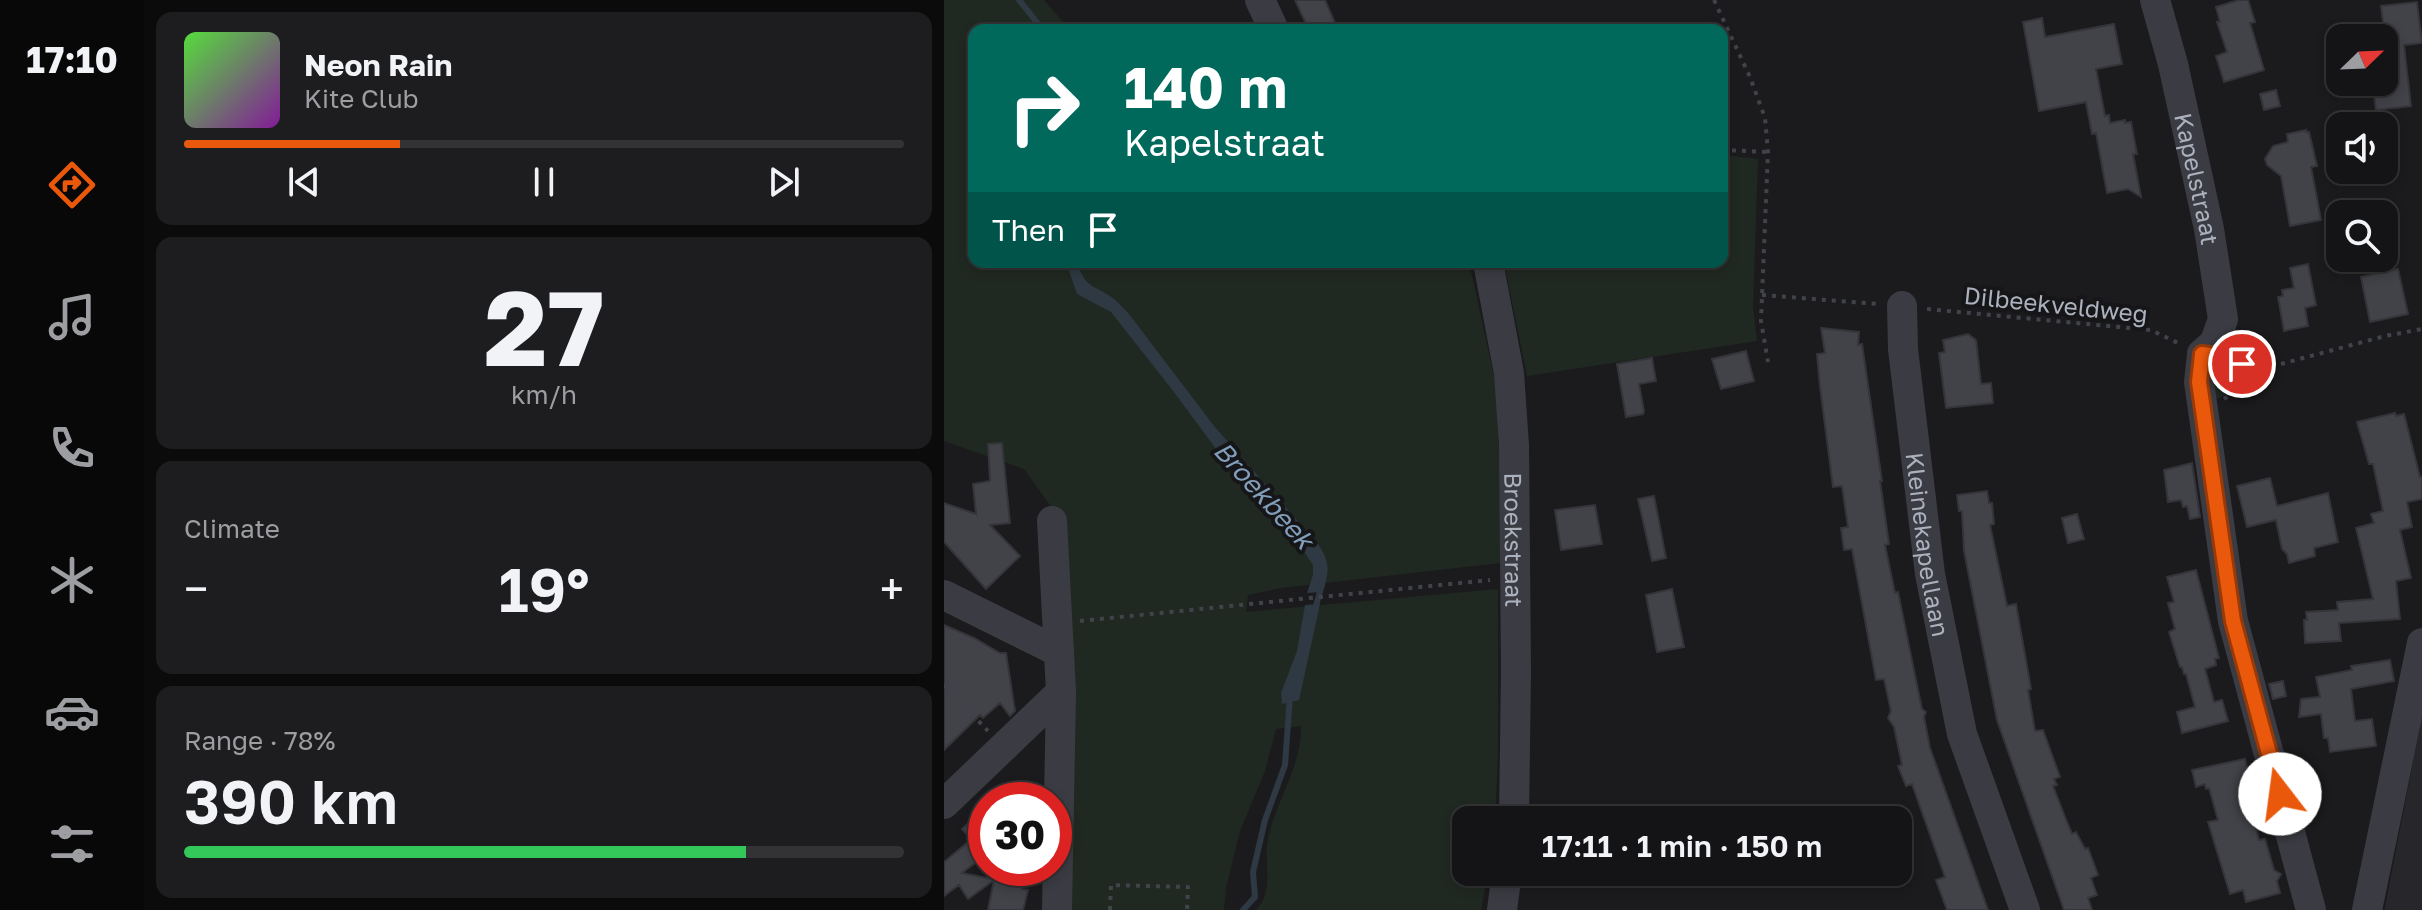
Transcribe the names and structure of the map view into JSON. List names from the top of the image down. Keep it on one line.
{"streets":{"street":["Kapelstraat","Broekstraat","Kleinekapellaan"],"path":["Dilbeekveldweg"]},"crossings":[["Kapelstraat","Dilbeekveldweg"],["Dilbeekveldweg","Kleinekapellaan"]],"water":["Broekbeek"],"north":"top right","page":{"tabs":"17:10","turn":["140 m","Kapelstraat"],"song":["Neon Rain","Kite Club"],"then":"Then","tile":[["27","km/h"],"Climate",["Range · 78%","390 km"]],"heat":["−","19°","+"],"limit":"30","trip":"17:11 · 1 min · 150 m"}}
